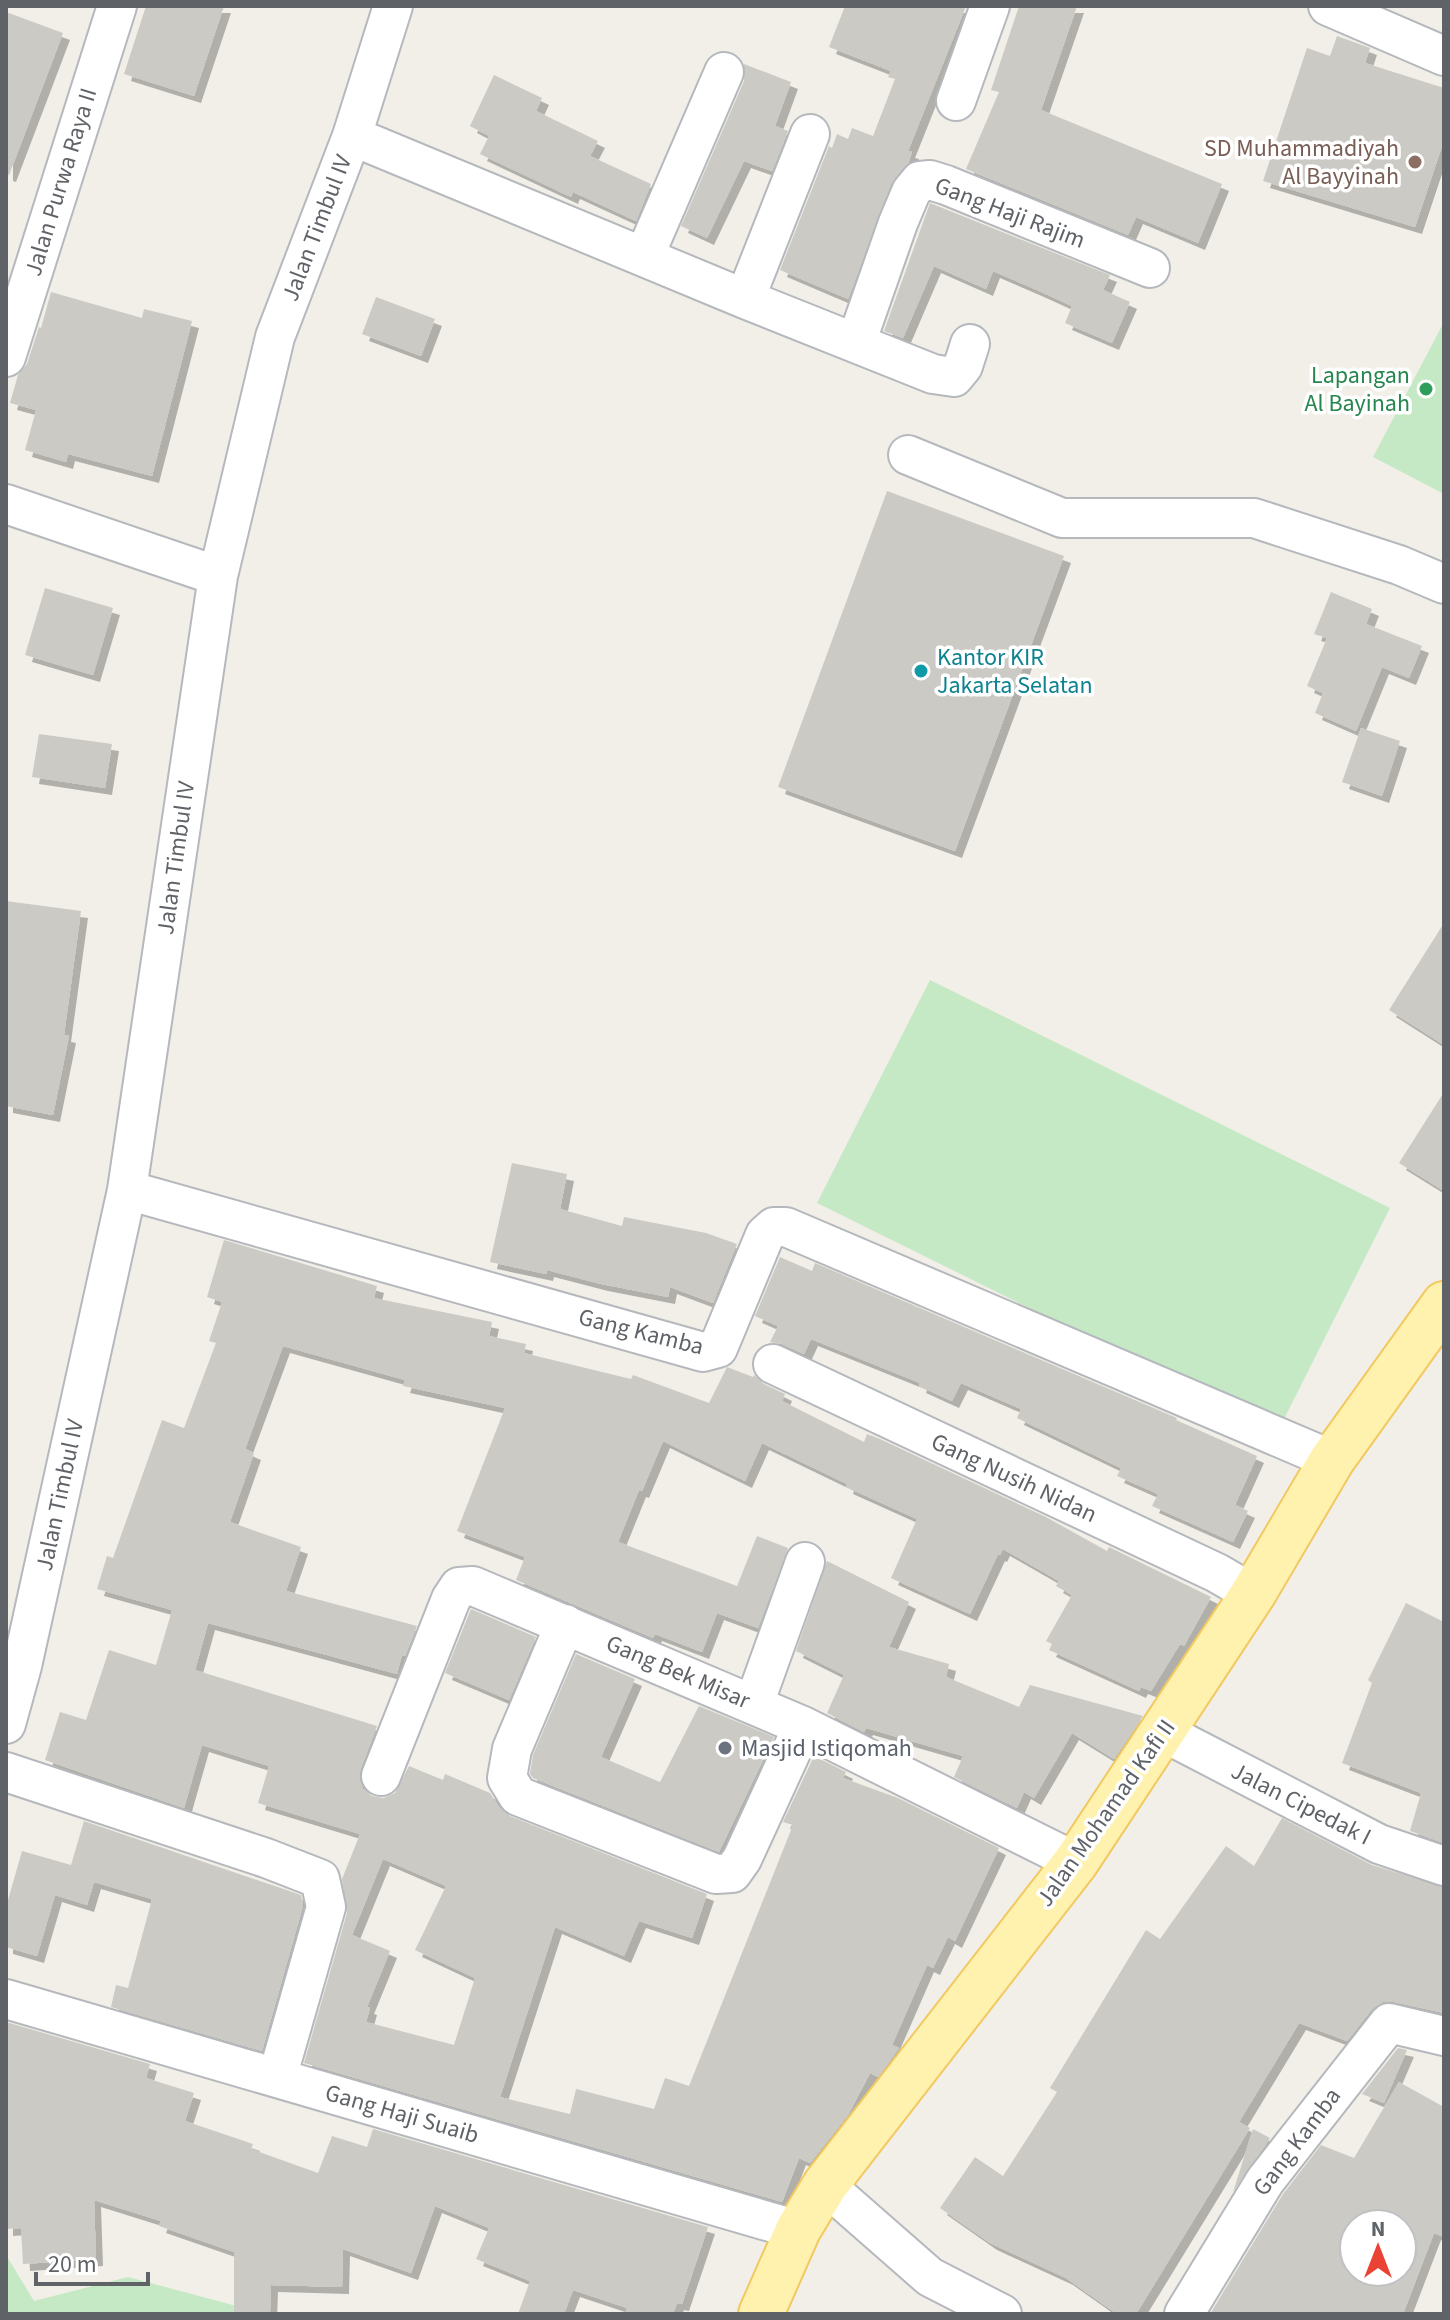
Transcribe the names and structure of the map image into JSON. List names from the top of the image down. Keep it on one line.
{"streets":{"main road":["Jalan Mohamad Kafi II"],"street":["Jalan Purwa Raya II","Gang Haji Rajim","Jalan Timbul IV","Gang Kamba","Gang Nusih Nidan","Gang Bek Misar","Jalan Cipedak I","Gang Haji Suaib"]},"crossings":[["Jalan Timbul IV","Gang Kamba"],["Gang Kamba","Jalan Mohamad Kafi II"],["Gang Nusih Nidan","Jalan Mohamad Kafi II"],["Gang Bek Misar","Jalan Mohamad Kafi II"],["Jalan Cipedak I","Jalan Mohamad Kafi II"],["Jalan Mohamad Kafi II","Gang Haji Suaib"]],"places":["SD Muhammadiyah Al Bayyinah","Lapangan Al Bayinah","Kantor KIR Jakarta Selatan","Masjid Istiqomah"],"scale_bar":"20 m","north":"top"}
